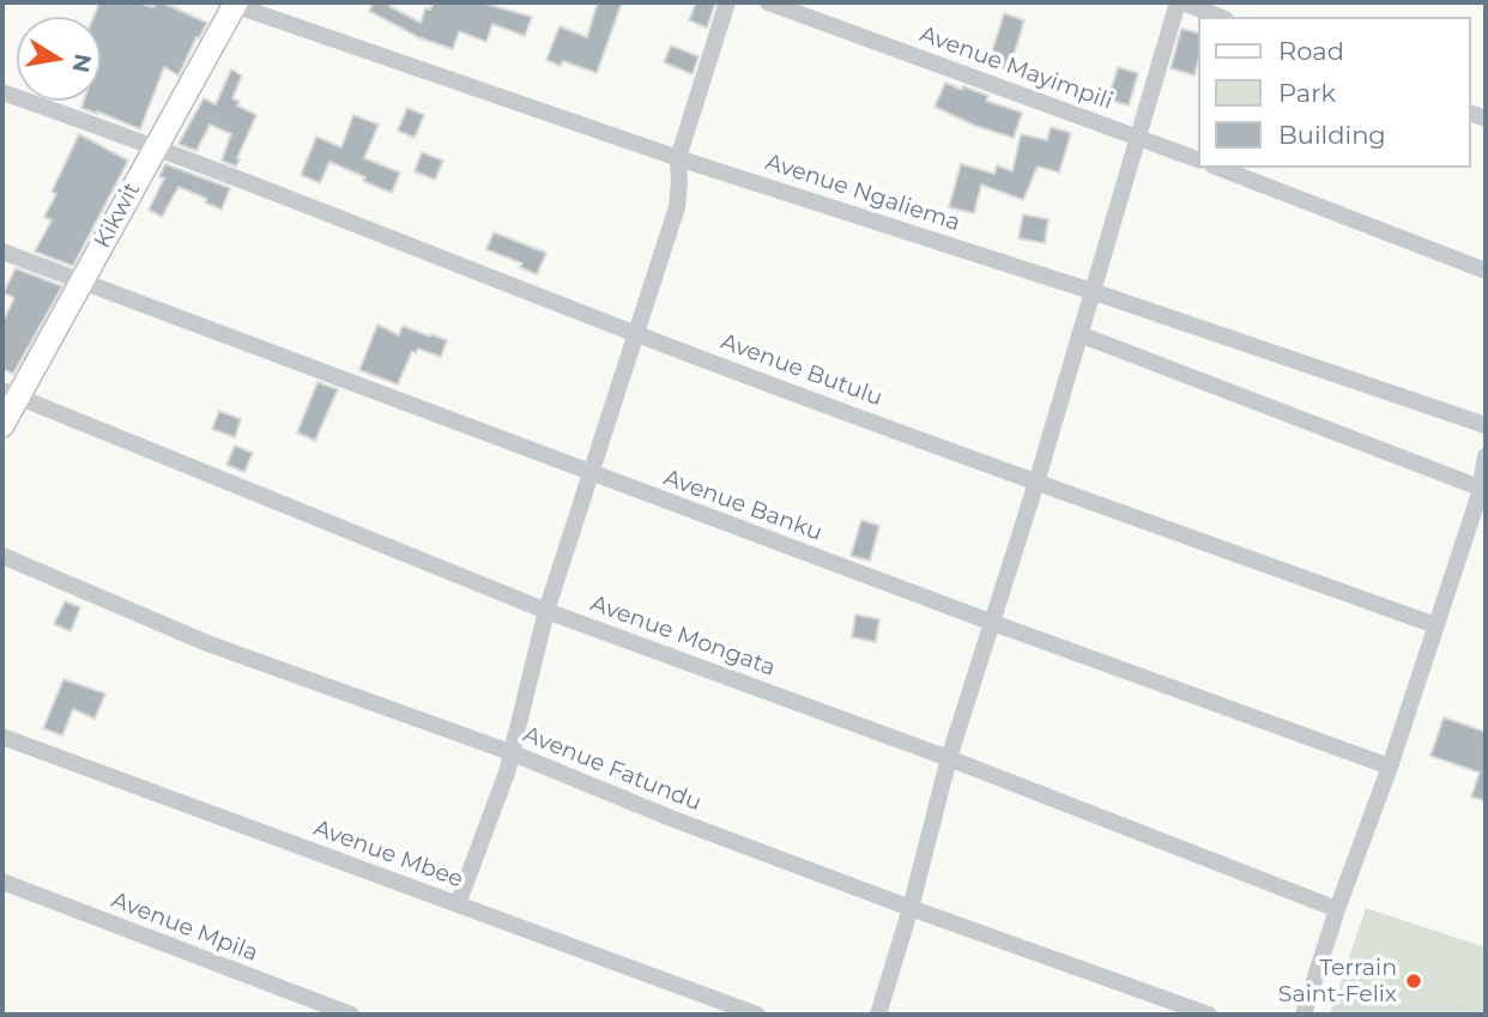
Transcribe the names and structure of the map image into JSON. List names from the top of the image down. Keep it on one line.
{"streets":{"main road":["Kikwit"],"street":["Avenue Mayimpili","Avenue Ngaliema","Avenue Butulu","Avenue Banku","Avenue Mongata","Avenue Fatundu","Avenue Mbee","Avenue Mpila"]},"crossings":[["Avenue Ngaliema","Kikwit"],["Kikwit","Avenue Butulu"],["Kikwit","Avenue Banku"],["Kikwit","Avenue Mongata"]],"places":["Terrain Saint-Felix"],"legend":["Road","Park","Building"],"north":"right"}
